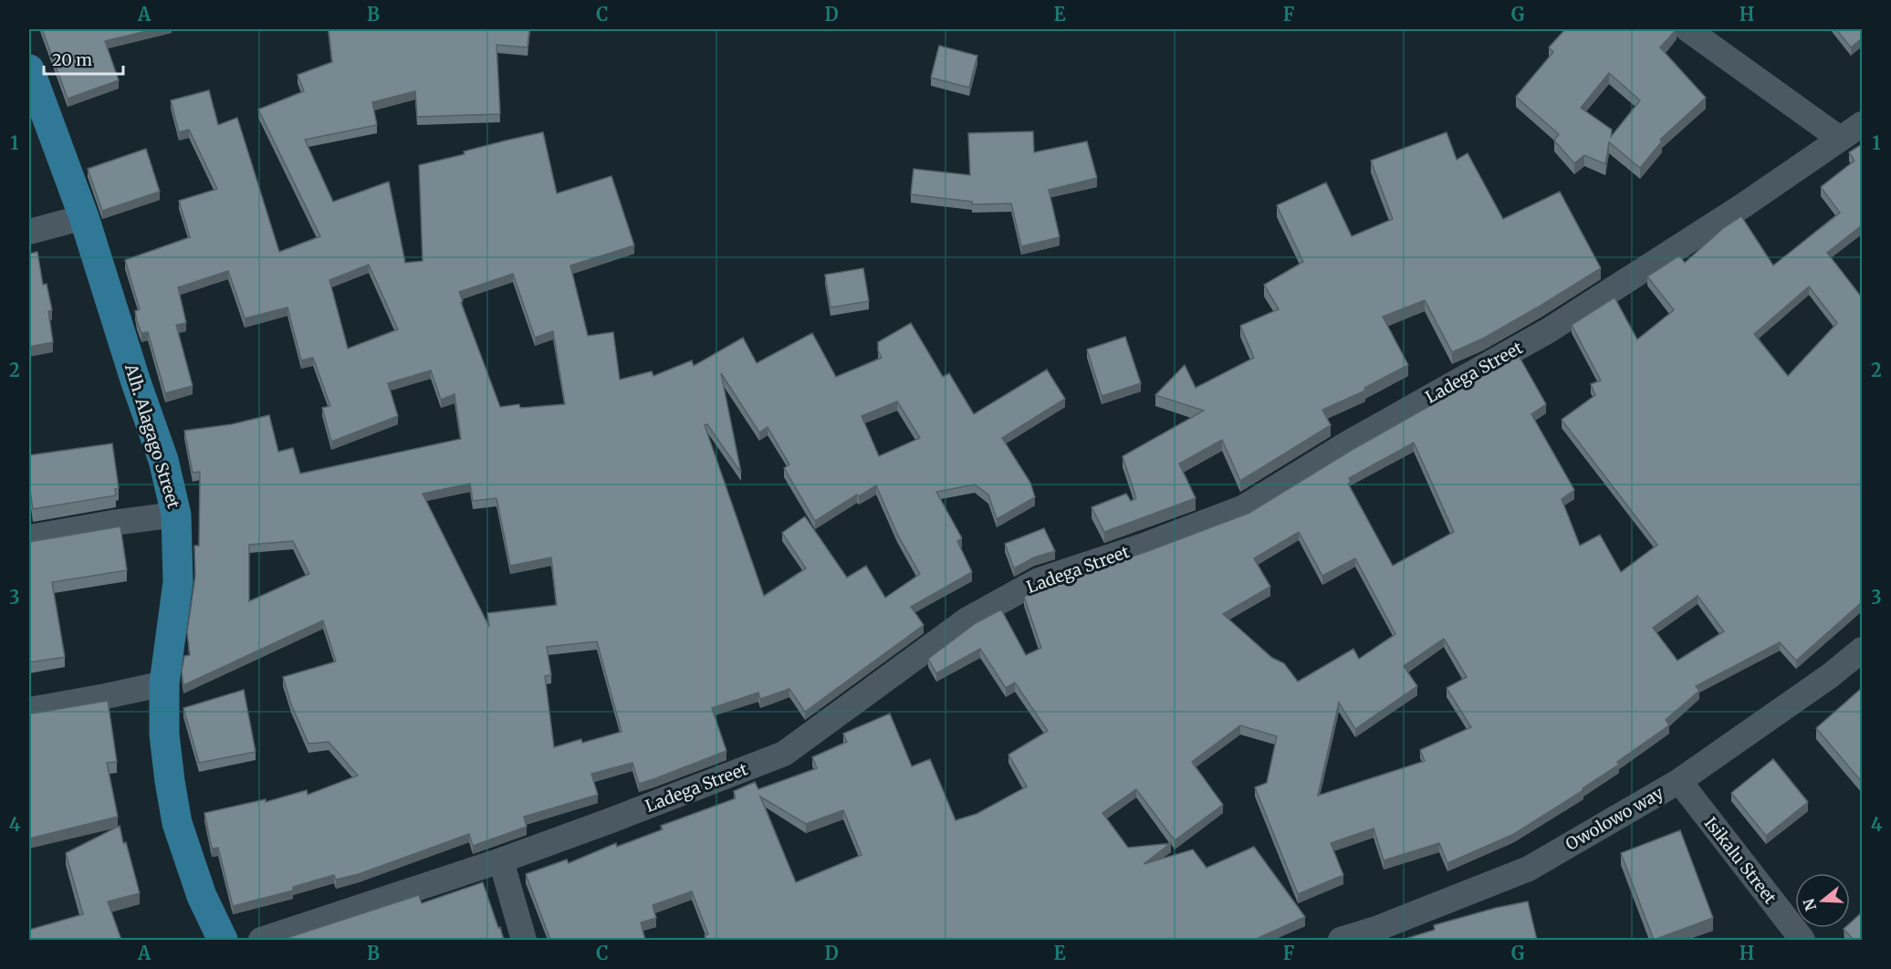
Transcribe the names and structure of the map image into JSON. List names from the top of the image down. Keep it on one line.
{"streets":{"main road":["Alh. Alagago Street"],"street":["Ladega Street","Owolowo way","Isikalu Street"]},"crossings":[["Owolowo way","Isikalu Street"]],"scale_bar":"20 m","north":"left","grid":{"columns":["A","B","C","D","E","F","G","H"],"rows":["1","2","3","4"]}}
